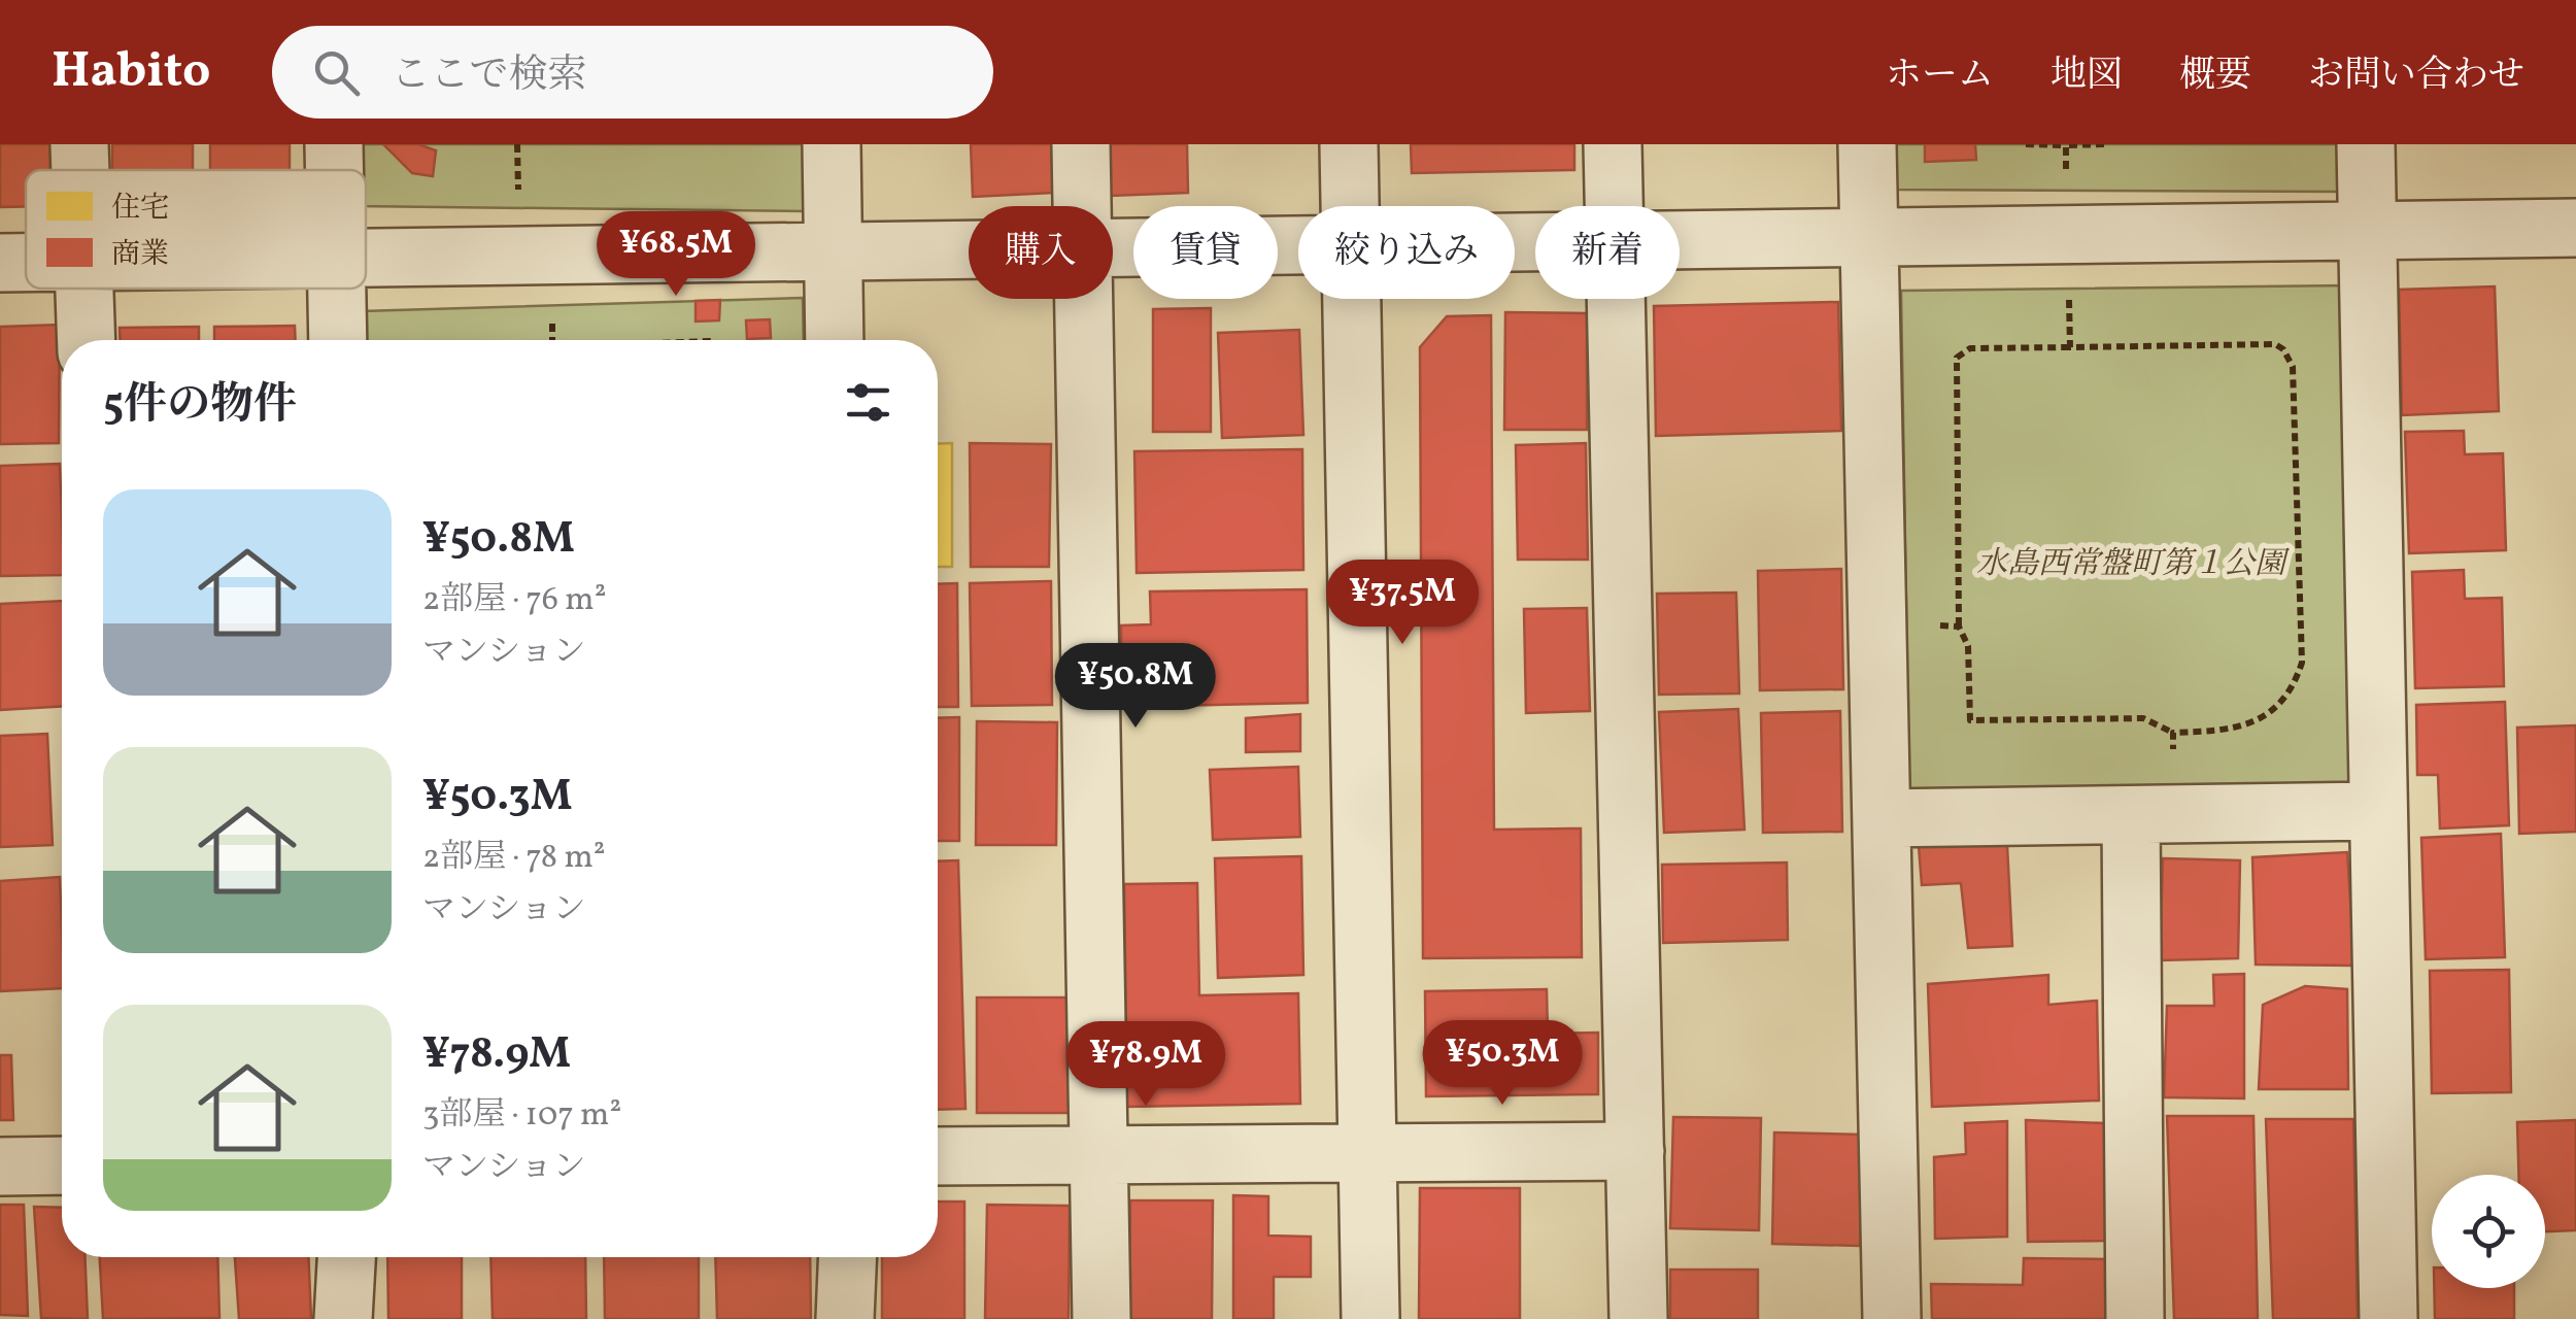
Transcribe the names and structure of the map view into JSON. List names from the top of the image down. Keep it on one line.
{"parks":["水島西常盤町第１公園"],"legend":["住宅","商業"],"page":{"header":"Habito","search":"ここで検索","nav":["ホーム","地図","概要","お問い合わせ"],"chip":["購入","賃貸","絞り込み","新着"],"price":["¥68.5M","¥37.5M","¥50.8M","¥50.3M","¥78.9M"],"heading":"5件の物件","list":[{"name":"¥50.8M","note":"2部屋 · 76 m² · マンション"},{"name":"¥50.3M","note":"2部屋 · 78 m² · マンション"},{"name":"¥78.9M","note":"3部屋 · 107 m² · マンション"}]}}
